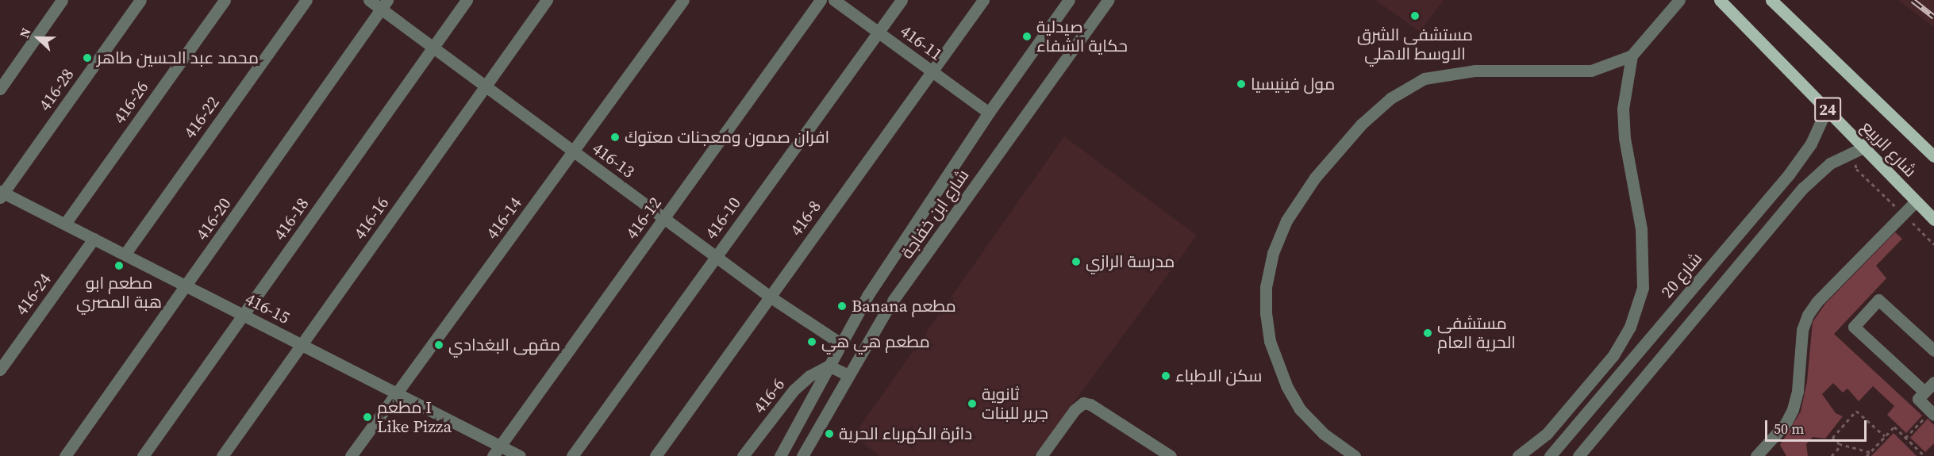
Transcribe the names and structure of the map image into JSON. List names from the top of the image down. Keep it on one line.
{"streets":{"main road":["24","شارع الربيع"],"street":["416-11","416-28","416-26","416-22","416-13","شارع ابن خفاجة","416-16","416-14","416-12","416-10","416-8","416-20","416-18","شارع 20","416-24","416-15","416-6"]},"crossings":[["416-11","شارع ابن خفاجة"],["416-11","416-10"],["416-11","416-8"],["416-28","416-15"],["416-26","416-15"],["416-22","416-15"],["شارع الربيع","شارع 20"],["416-13","شارع ابن خفاجة"],["416-13","416-16"],["416-13","416-14"],["416-13","416-12"],["416-13","416-10"],["416-13","416-8"],["416-13","416-20"],["416-13","416-18"],["شارع ابن خفاجة","416-6"],["416-16","416-15"],["416-14","416-15"],["416-12","416-15"],["416-20","416-15"],["416-18","416-15"],["416-24","416-15"]],"places":["مستشفى الشرق الاوسط الاهلي","صيدلية حكاية الشفاء","محمد عبد الحسين طاهر","مول فينيسيا","افران صمون ومعجنات معتوكَ","مدرسة الرازي","مطعم ابو هبة المصري","Banana مطعم","مستشفى الحرية العام","مطعم هي هي","مقهى البغدادي","سكن الاطباء","ثانوية جرير للبنات","مطعم I Like Pizza","دائرة الكهرباء الحرية"],"scale_bar":"50 m","north":"left"}
